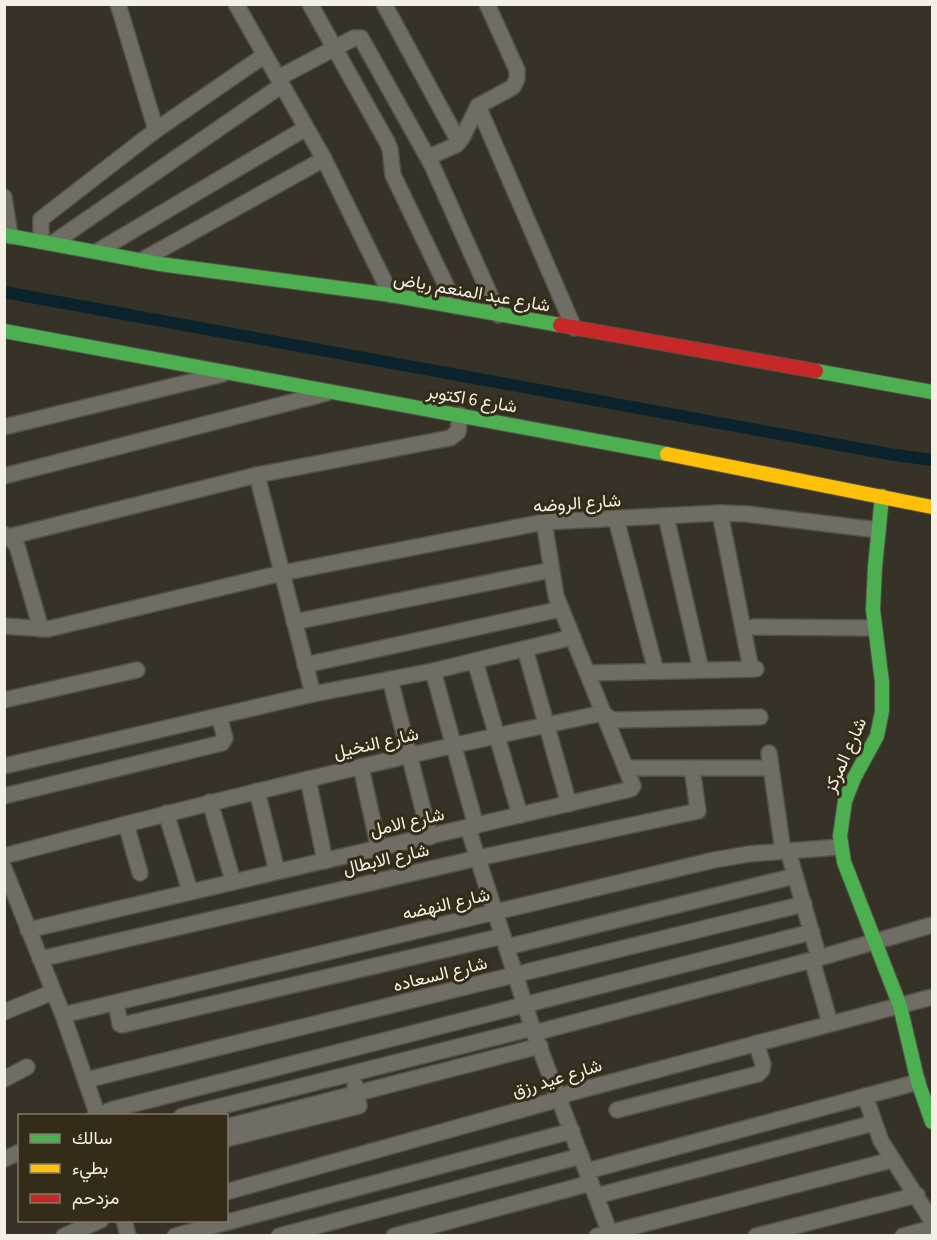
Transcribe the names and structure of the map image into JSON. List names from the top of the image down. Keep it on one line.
{"streets":{"main road":["شارع عبد المنعم رياض","شارع 6 اكتوبر","شارع المركز"],"street":["شارع الروضه","شارع النخيل","شارع الامل","شارع الابطال","شارع النهضه","شارع السعاده","شارع عيد رزق"]},"crossings":[["شارع 6 اكتوبر","شارع المركز"],["شارع الروضه","شارع المركز"],["شارع المركز","شارع النهضه"],["شارع المركز","شارع عيد رزق"]],"legend":["سالك","بطيء","مزدحم"]}
